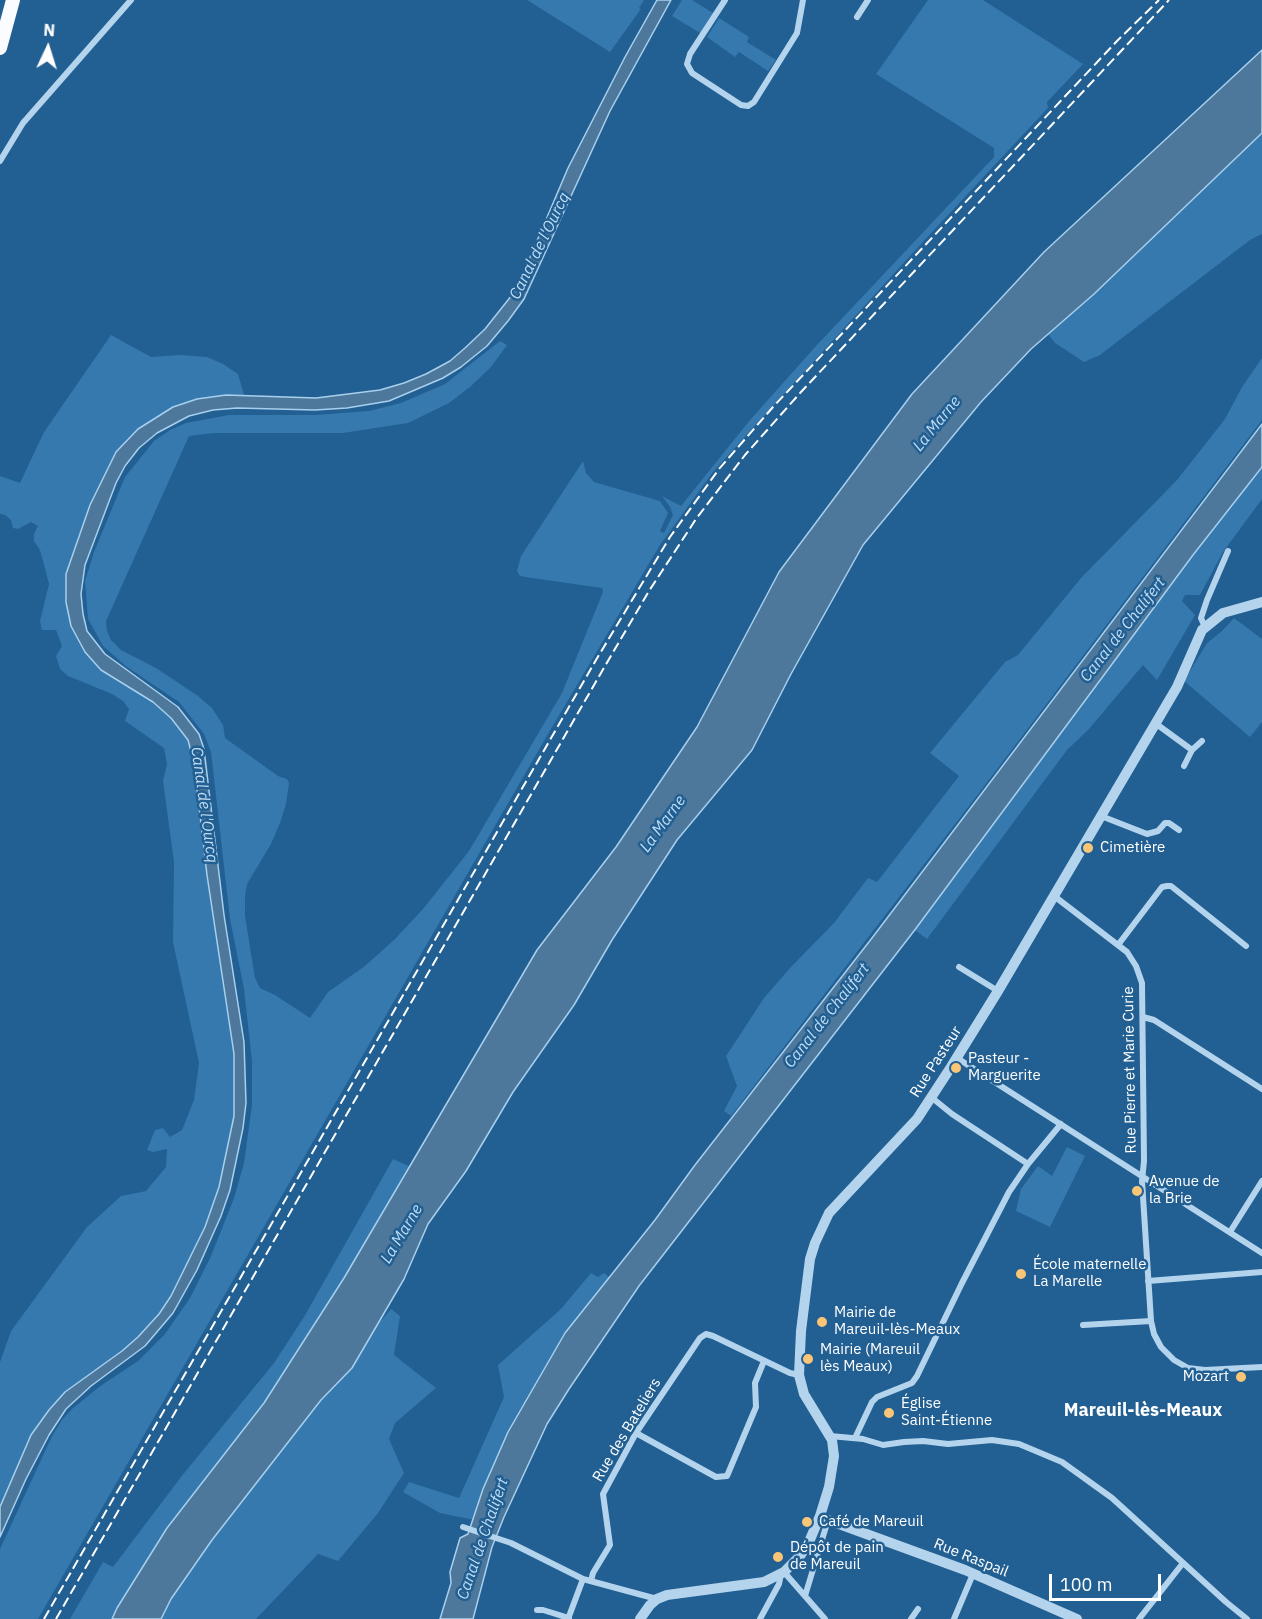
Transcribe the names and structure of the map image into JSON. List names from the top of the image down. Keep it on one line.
{"streets":{"street":["Rue Pasteur","Rue Pierre et Marie Curie","Rue des Bateliers","Rue Raspail"]},"crossings":[["Rue Pasteur","Rue Pierre et Marie Curie"]],"districts":["Mareuil-lès-Meaux"],"water":["Canal de l'Ourcq","La Marne","Canal de Chalifert"],"places":["Cimetière","Pasteur - Marguerite","Avenue de la Brie","École maternelle La Marelle","Mairie de Mareuil-lès-Meaux","Mairie (Mareuil lès Meaux)","Mozart","Église Saint-Étienne","Café de Mareuil","Dépôt de pain de Mareuil"],"scale_bar":"100 m","north":"top"}
